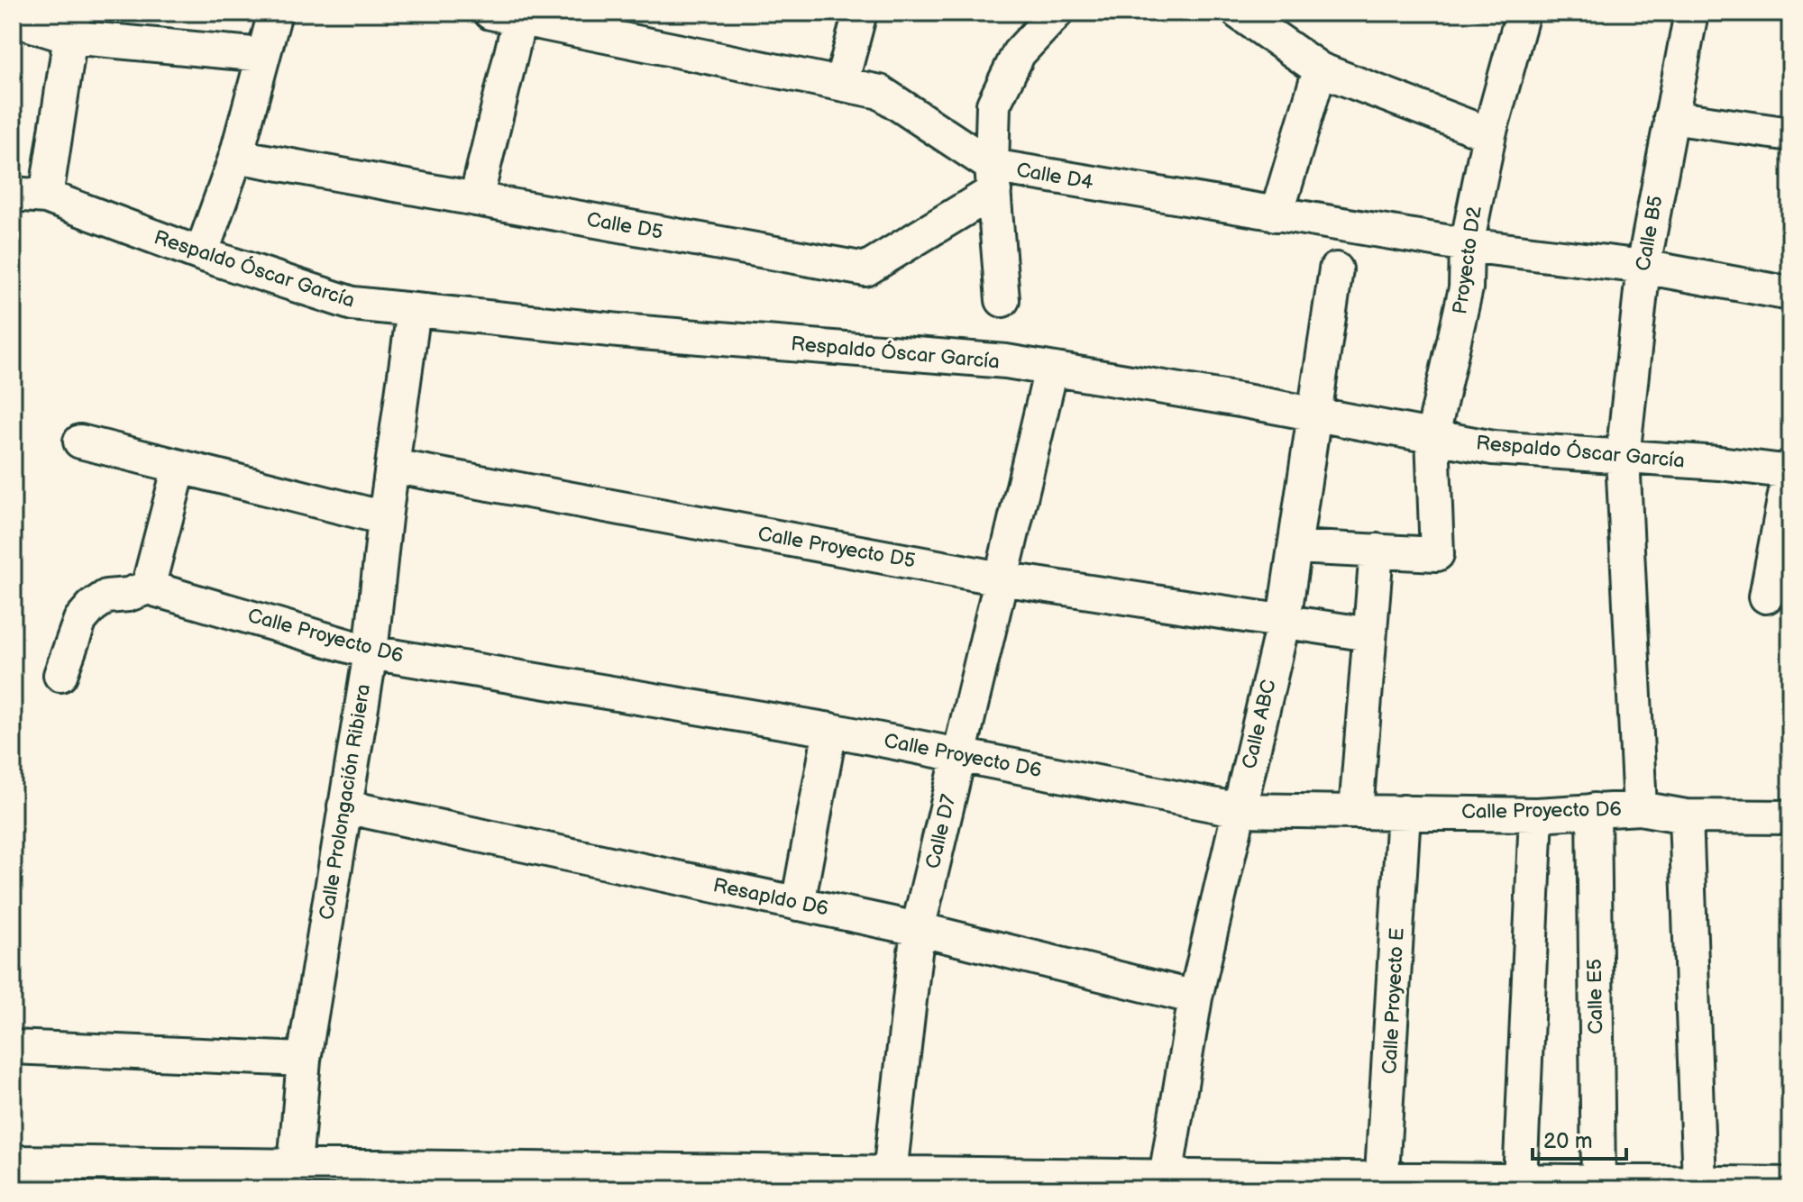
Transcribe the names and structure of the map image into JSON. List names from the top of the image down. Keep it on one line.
{"streets":{"street":["Calle D4","Calle D5","Calle B5","Proyecto D2","Respaldo Óscar García","Calle Proyecto D5","Calle Proyecto D6","Calle ABC","Calle Prolongación Ribiera","Calle D7","Resapldo D6","Calle E5","Calle Proyecto E"]},"crossings":[["Calle D4","Calle D5"],["Calle D4","Calle B5"],["Calle D4","Proyecto D2"],["Calle B5","Respaldo Óscar García"],["Calle B5","Calle Proyecto D6"],["Proyecto D2","Respaldo Óscar García"],["Respaldo Óscar García","Calle ABC"],["Respaldo Óscar García","Calle Prolongación Ribiera"],["Respaldo Óscar García","Calle D7"],["Calle Proyecto D5","Calle ABC"],["Calle Proyecto D5","Calle Prolongación Ribiera"],["Calle Proyecto D5","Calle D7"],["Calle Proyecto D6","Calle ABC"],["Calle Proyecto D6","Calle Prolongación Ribiera"],["Calle Proyecto D6","Calle D7"],["Calle Proyecto D6","Calle E5"],["Calle Proyecto D6","Calle Proyecto E"],["Calle ABC","Resapldo D6"],["Calle Prolongación Ribiera","Resapldo D6"],["Calle D7","Resapldo D6"]],"scale_bar":"20 m"}
